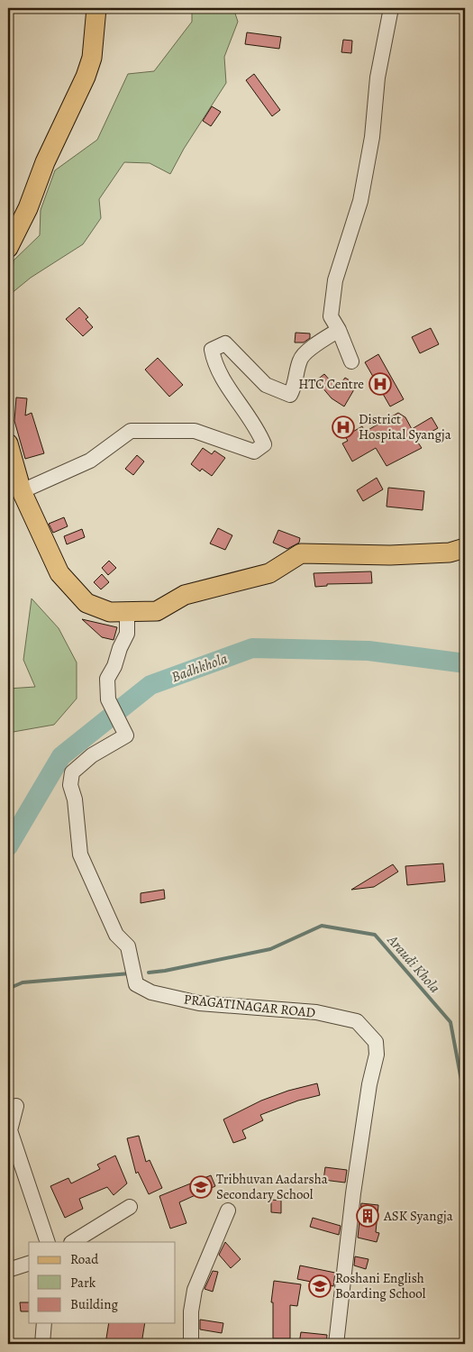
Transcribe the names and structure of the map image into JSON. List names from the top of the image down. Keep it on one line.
{"streets":{"street":["PRAGATINAGAR ROAD"]},"water":["Badhkhola","Araudi Khola"],"places":{"hospital":["HTC Centre","District Hospital Syangja"],"school or university":["Tribhuvan Aadarsha Secondary School","Roshani English Boarding School"],"building":["ASK Syangja"]},"legend":["Road","Park","Building"]}
